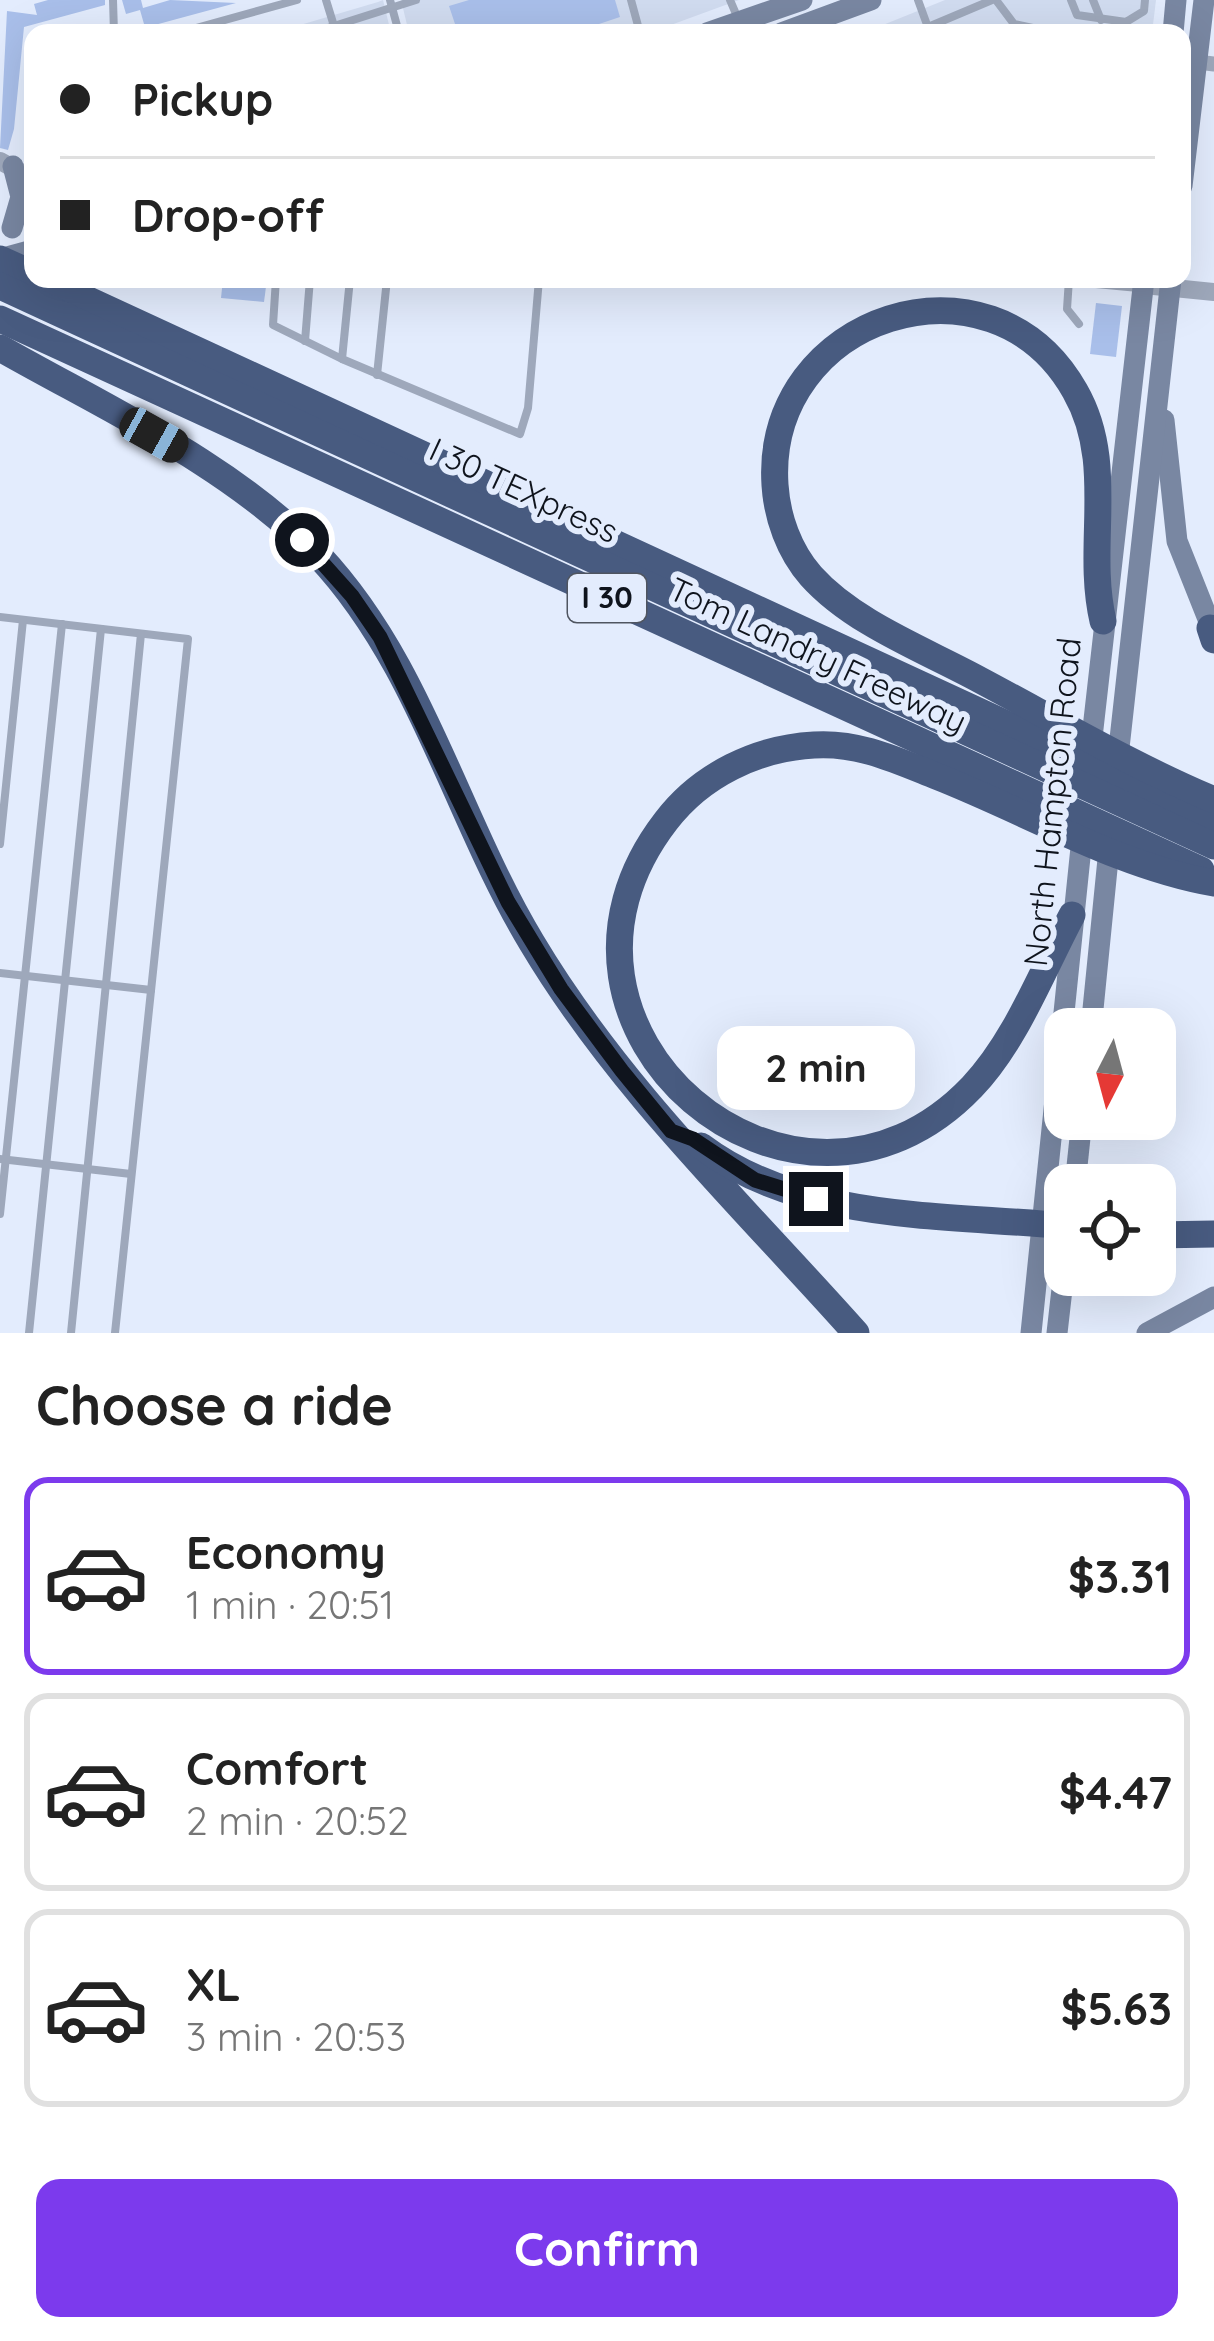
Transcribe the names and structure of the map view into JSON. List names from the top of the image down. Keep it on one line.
{"streets":{"highway":["I 30 TEXpress","I 30","Tom Landry Freeway"],"main road":["North Hampton Road"]},"north":"bottom","page":{"banner":["Pickup","Drop-off"],"bubble":"2 min","heading":"Choose a ride","list":[{"name":"Economy","note":"1 min · 20:51","value":"$3.31"},{"name":"Comfort","note":"2 min · 20:52","value":"$4.47"},{"name":"XL","note":"3 min · 20:53","value":"$5.63"}],"buttons":"Confirm"}}
